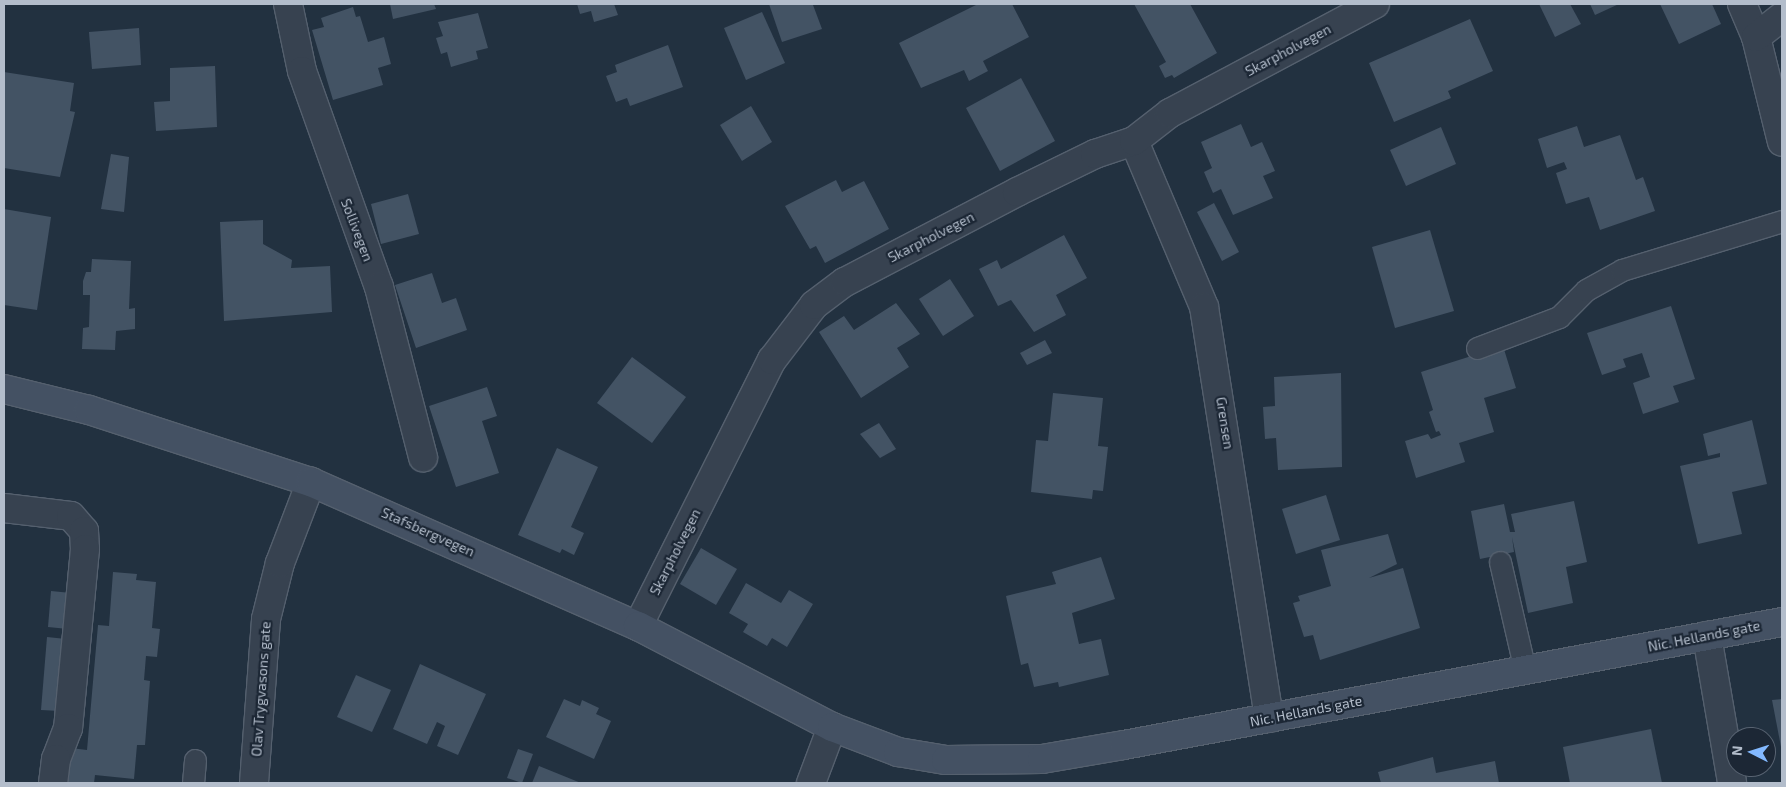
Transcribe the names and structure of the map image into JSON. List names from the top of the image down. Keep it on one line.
{"streets":{"main road":["Stafsbergvegen","Nic. Hellands gate"],"street":["Skarpholvegen","Sollivegen","Grensen","Olav Trygvasons gate"]},"crossings":[["Skarpholvegen","Grensen"],["Skarpholvegen","Stafsbergvegen"],["Grensen","Nic. Hellands gate"],["Stafsbergvegen","Nic. Hellands gate"],["Stafsbergvegen","Olav Trygvasons gate"]],"north":"left"}
